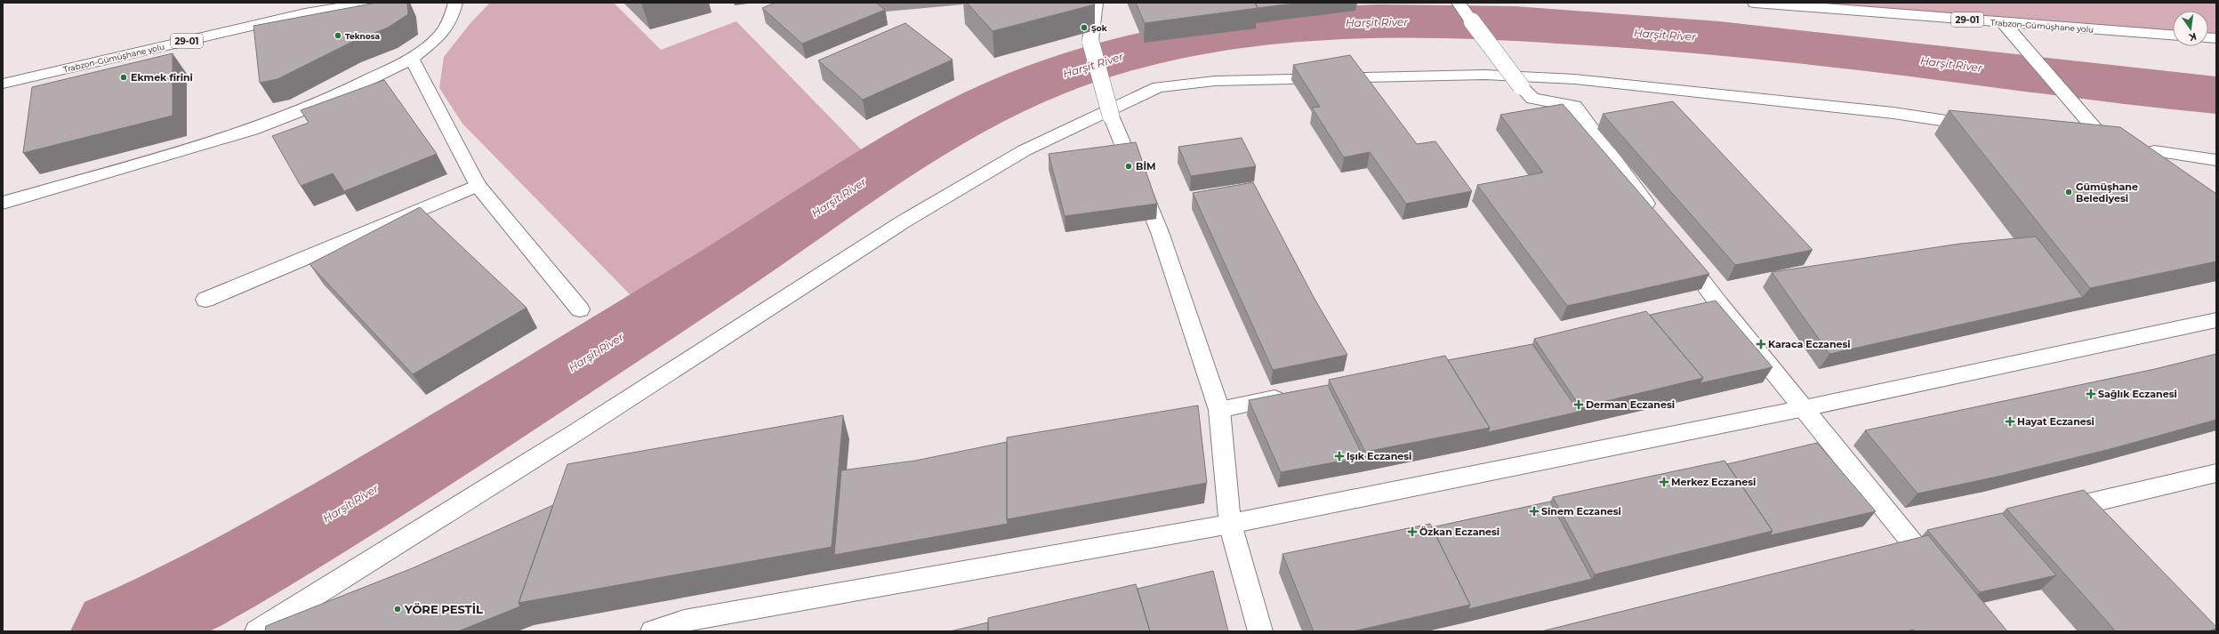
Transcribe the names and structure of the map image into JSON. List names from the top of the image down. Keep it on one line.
{"streets":{"street":["29-01","Trabzon-Gümüşhane yolu"]},"water":["Harşit River"],"places":{"other":["Şok","Teknosa","Ekmek firini","BİM","Gümüşhane Belediyesi","YÖRE PESTİL"],"health":["Karaca Eczanesi","Sağlık Eczanesi","Derman Eczanesi","Hayat Eczanesi","Işık Eczanesi","Merkez Eczanesi","Sinem Eczanesi","Özkan Eczanesi"]},"north":"bottom"}
